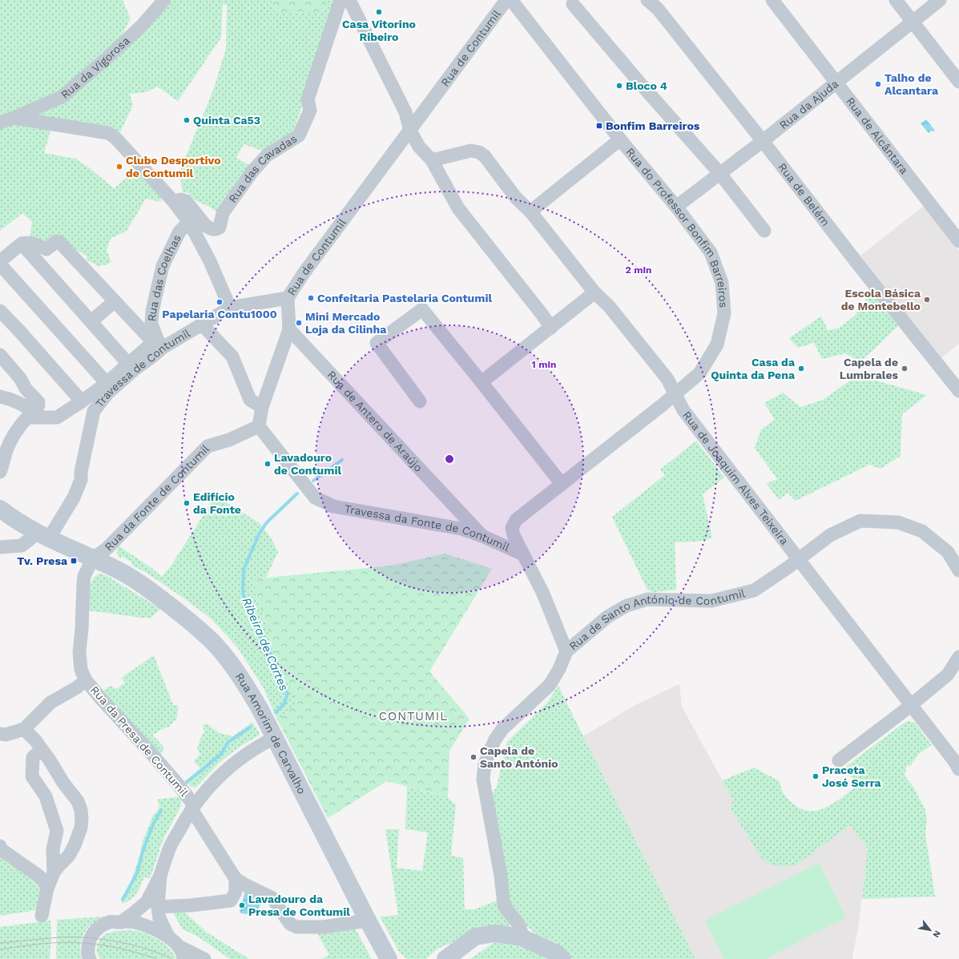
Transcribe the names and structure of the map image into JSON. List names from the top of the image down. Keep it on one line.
{"streets":{"street":["Rua de Contumil","Rua da Vigorosa","Rua da Ajuda","Rua de Alcântara","Rua das Cavadas","Rua de Belém","Rua do Professor Bonfim Barreiros","Rua das Coelhas","Travessa de Contumil","Rua de Antero de Araújo","Rua de Joaquim Alves Teixeira","Rua da Fonte de Contumil","Travessa da Fonte de Contumil","Rua de Santo António de Contumil","Rua Amorim de Carvalho","Rua da Presa de Contumil"]},"crossings":[["Rua de Contumil","Travessa de Contumil"],["Rua da Ajuda","Rua de Alcântara"],["Rua da Ajuda","Rua de Belém"],["Rua da Ajuda","Rua do Professor Bonfim Barreiros"],["Rua do Professor Bonfim Barreiros","Rua de Joaquim Alves Teixeira"],["Rua do Professor Bonfim Barreiros","Travessa da Fonte de Contumil"],["Rua das Coelhas","Travessa de Contumil"],["Travessa de Contumil","Rua da Fonte de Contumil"],["Rua de Antero de Araújo","Travessa da Fonte de Contumil"],["Rua de Joaquim Alves Teixeira","Rua de Santo António de Contumil"],["Rua da Fonte de Contumil","Travessa da Fonte de Contumil"],["Rua da Fonte de Contumil","Rua Amorim de Carvalho"],["Travessa da Fonte de Contumil","Rua de Santo António de Contumil"],["Rua Amorim de Carvalho","Rua da Presa de Contumil"]],"districts":["CONTUMIL"],"water":["Ribeira de Cartes"],"places":{"other":["Casa Vitorino Ribeiro","Talho de Alcantara","Bloco 4","Quinta Ca53","Clube Desportivo de Contumil","Confeitaria Pastelaria Contumil","Escola Básica de Montebello","Papelaria Contu1000","Mini Mercado Loja da Cilinha","Casa da Quinta da Pena","Capela de Lumbrales","Lavadouro de Contumil","Edifício da Fonte","Capela de Santo António","Praceta José Serra","Lavadouro da Presa de Contumil"],"transit":["Bonfim Barreiros","Tv. Presa"]},"north":"bottom right","rings":["2 min","1 min"]}
